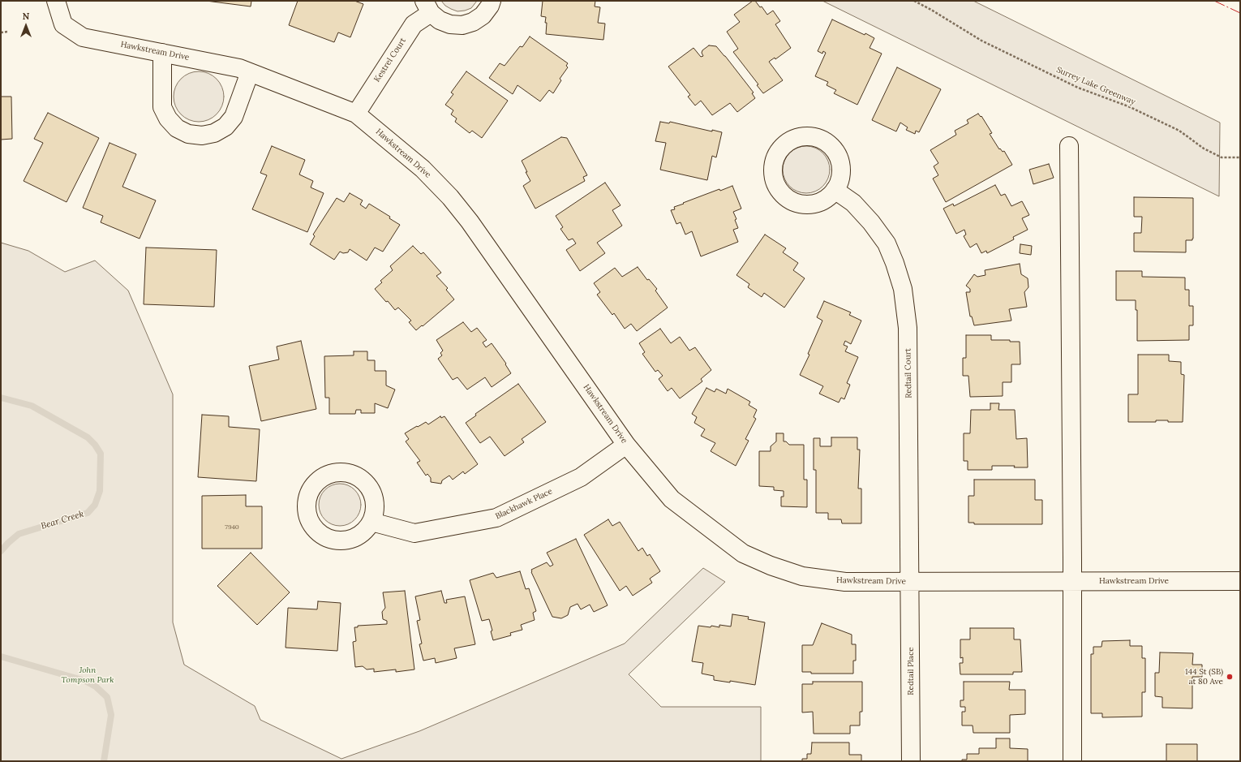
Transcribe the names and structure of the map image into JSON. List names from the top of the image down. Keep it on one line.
{"streets":{"street":["Hawkstream Drive","Kestrel Court","Redtail Court","Blackhawk Place","Redtail Place"],"path":["Surrey Lake Greenway"]},"crossings":[["Hawkstream Drive","Kestrel Court"],["Hawkstream Drive","Redtail Court"],["Hawkstream Drive","Blackhawk Place"],["Hawkstream Drive","Redtail Place"],["Redtail Court","Redtail Place"]],"water":["Bear Creek"],"parks":["John Tompson Park"],"places":["144 St (SB) at 80 Ave"],"house_numbers":["7940"],"north":"top"}
